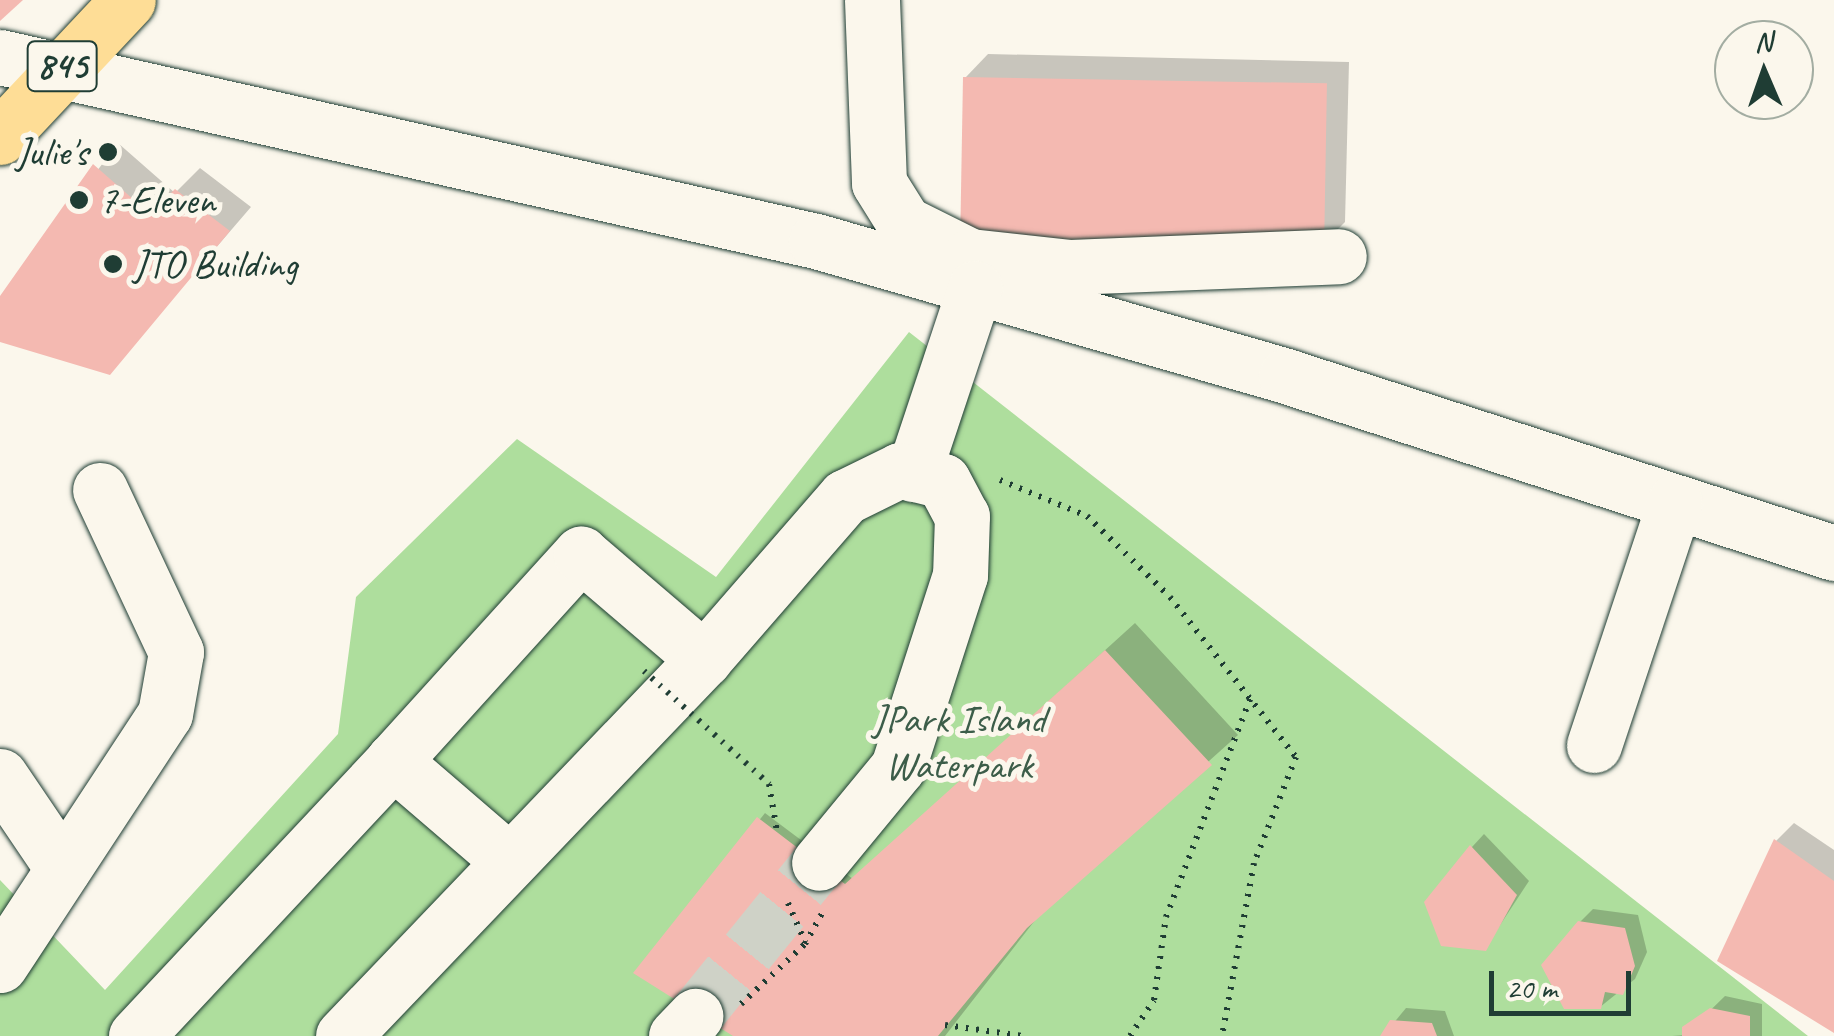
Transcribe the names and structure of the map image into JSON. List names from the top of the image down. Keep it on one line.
{"streets":{"main road":["845"]},"parks":["JPark Island Waterpark"],"places":["Julie's","7-Eleven","JTO Building"],"scale_bar":"20 m","north":"top"}
